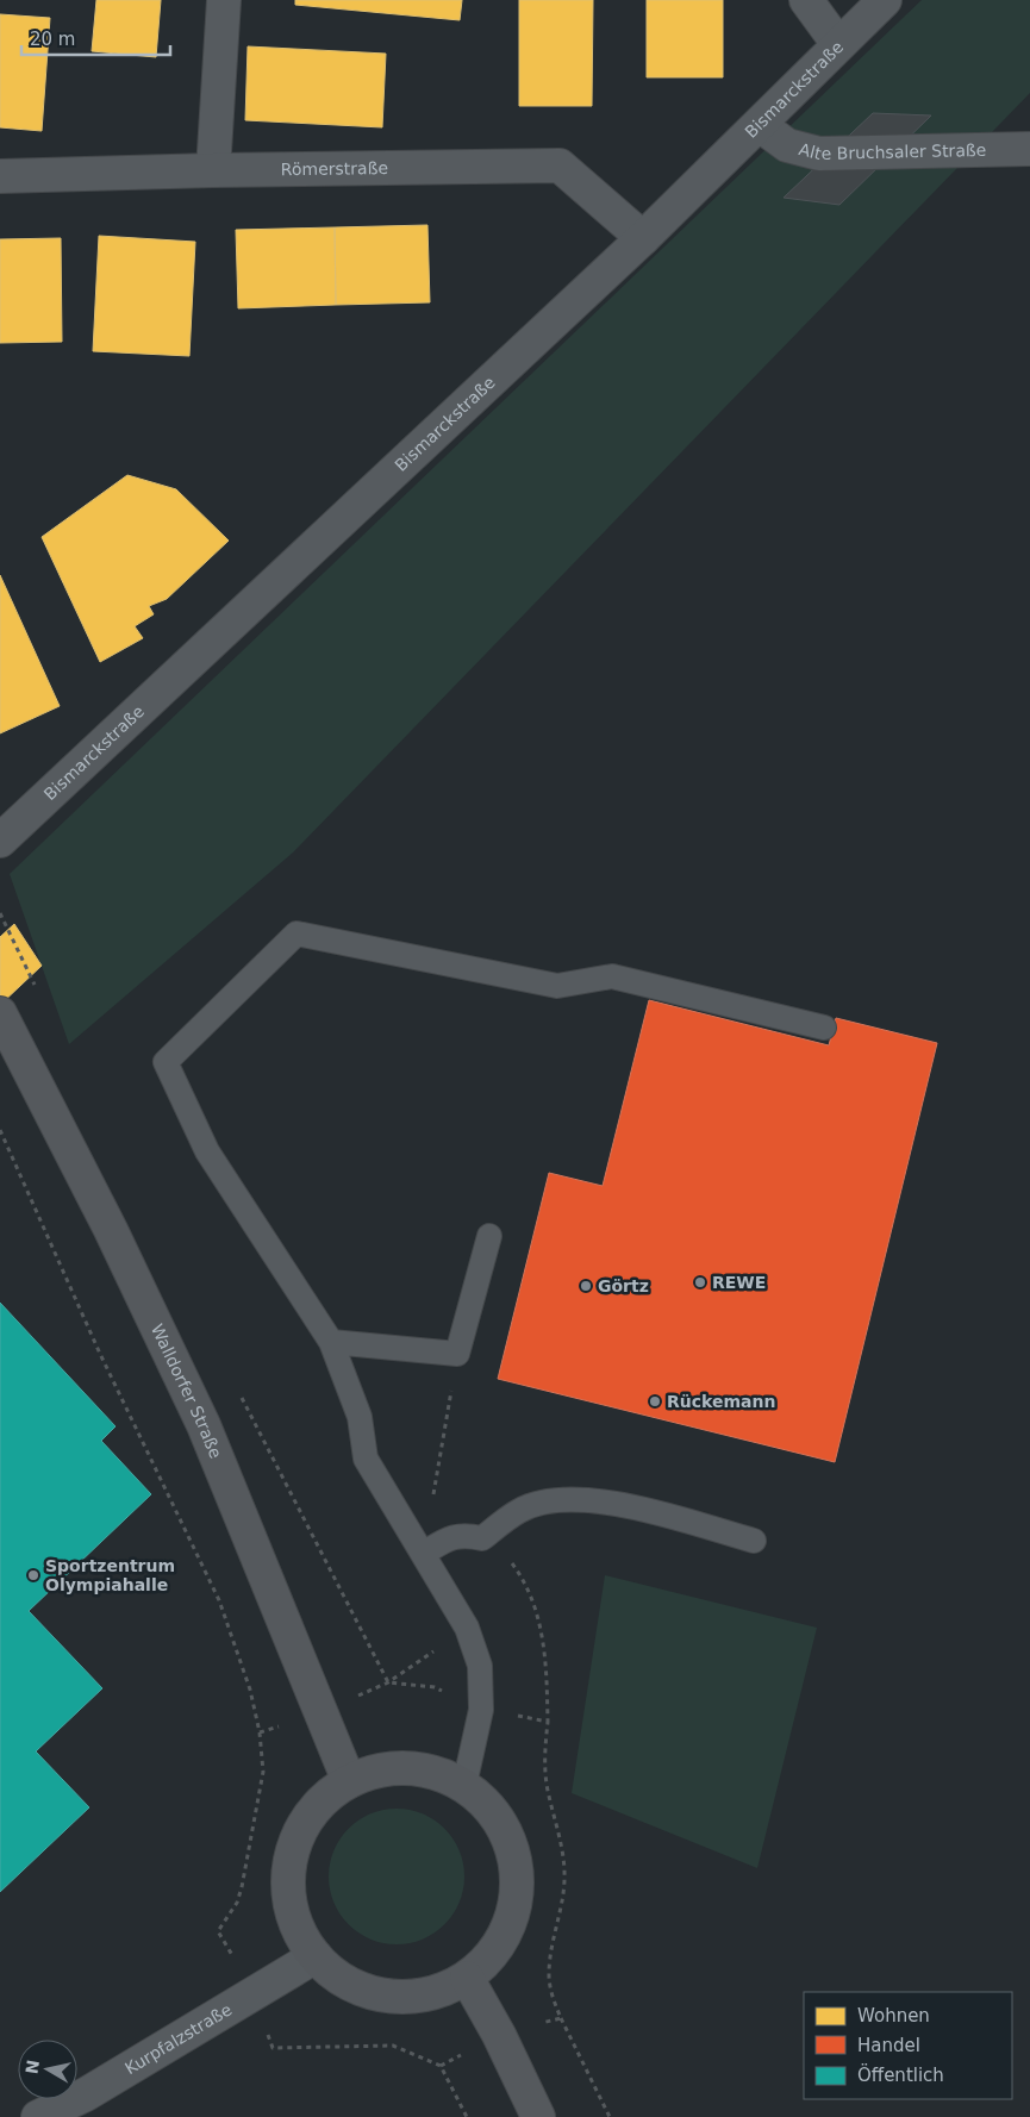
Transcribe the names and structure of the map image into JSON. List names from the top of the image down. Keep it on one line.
{"streets":{"street":["Bismarckstraße","Alte Bruchsaler Straße","Römerstraße","Walldorfer Straße","Kurpfalzstraße"]},"crossings":[["Bismarckstraße","Alte Bruchsaler Straße"],["Bismarckstraße","Römerstraße"]],"places":["REWE","Görtz","Rückemann","Sportzentrum Olympiahalle"],"legend":["Wohnen","Handel","Öffentlich"],"scale_bar":"20 m","north":"left"}
